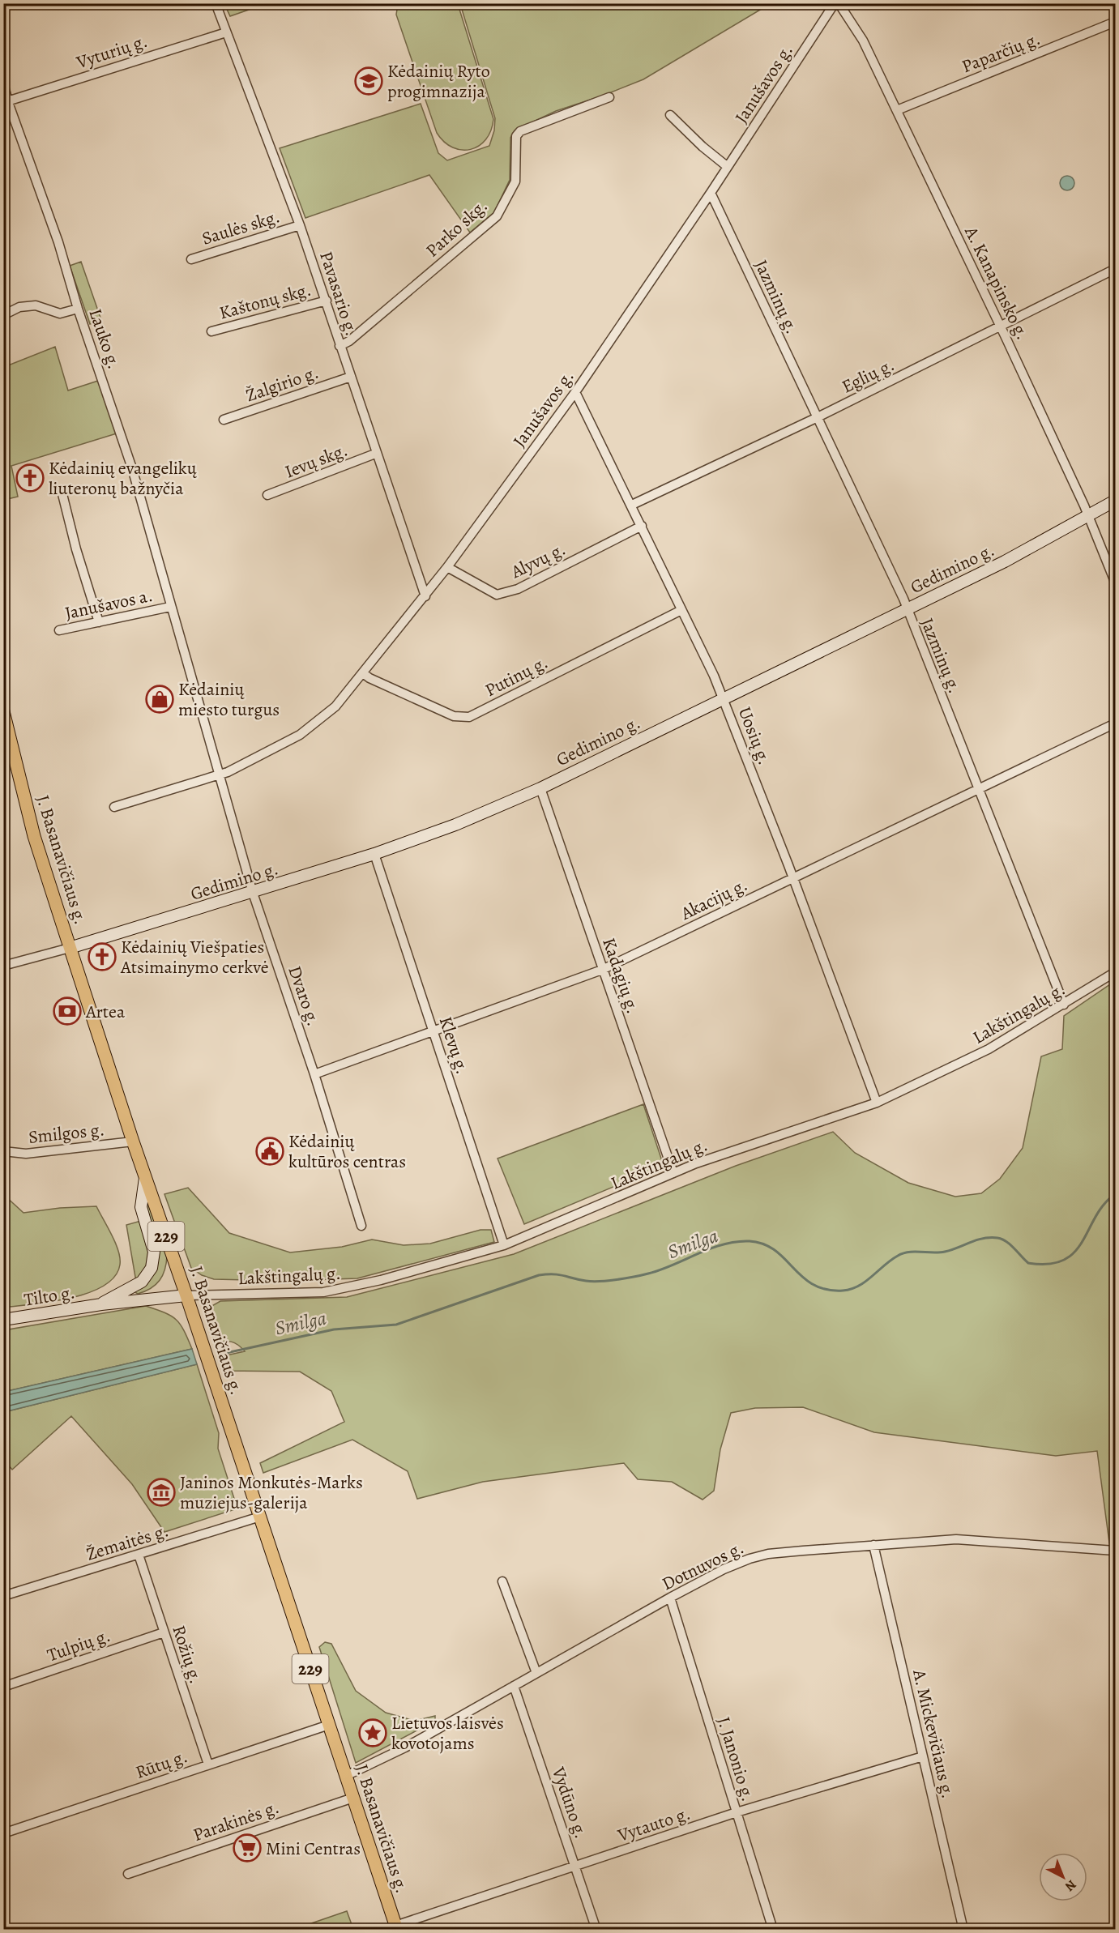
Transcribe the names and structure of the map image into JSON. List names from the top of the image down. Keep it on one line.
{"streets":{"main road":["Gedimino g.","J. Basanavičiaus g.","229","Tilto g."],"street":["Vyturių g.","Paparčių g.","Janušavos g.","Saulės skg.","Parko skg.","A. Kanapinsko g.","Pavasario g.","Jazminų g.","Kaštonų skg.","Lauko g.","Eglių g.","Žalgirio g.","Ievų skg.","Alyvų g.","Janušavos a.","Putinų g.","Uosių g.","Akacijų g.","Kadagių g.","Dvaro g.","Lakštingalų g.","Klevų g.","Smilgos g.","Žemaitės g.","Dotnuvos g.","Tulpių g.","Rožių g.","A. Mickevičiaus g.","J. Janonio g.","Rūtų g.","Vydūno g.","Parakinės g.","Vytauto g."]},"crossings":[["Vyturių g.","Pavasario g."],["Vyturių g.","Lauko g."],["Paparčių g.","A. Kanapinsko g."],["Janušavos g.","Pavasario g."],["Janušavos g.","Jazminų g."],["Janušavos g.","Alyvų g."],["Janušavos g.","Janušavos a."],["Janušavos g.","Putinų g."],["Janušavos g.","Uosių g."],["Janušavos g.","Dvaro g."],["Saulės skg.","Pavasario g."],["Parko skg.","Pavasario g."],["A. Kanapinsko g.","Eglių g."],["A. Kanapinsko g.","Gedimino g."],["Pavasario g.","Kaštonų skg."],["Pavasario g.","Žalgirio g."],["Pavasario g.","Ievų skg."],["Jazminų g.","Eglių g."],["Jazminų g.","Gedimino g."],["Jazminų g.","Akacijų g."],["Jazminų g.","Lakštingalų g."],["Lauko g.","Janušavos a."],["Eglių g.","Uosių g."],["Alyvų g.","Uosių g."],["Gedimino g.","Uosių g."],["Gedimino g.","J. Basanavičiaus g."],["Gedimino g.","Kadagių g."],["Gedimino g.","Dvaro g."],["Gedimino g.","Klevų g."],["Janušavos a.","Dvaro g."],["Putinų g.","Uosių g."],["Uosių g.","Akacijų g."],["Uosių g.","Lakštingalų g."],["J. Basanavičiaus g.","Lakštingalų g."],["J. Basanavičiaus g.","Smilgos g."],["J. Basanavičiaus g.","Tilto g."],["J. Basanavičiaus g.","Žemaitės g."],["J. Basanavičiaus g.","Dotnuvos g."],["J. Basanavičiaus g.","Rūtų g."],["J. Basanavičiaus g.","Parakinės g."],["J. Basanavičiaus g.","Vytauto g."],["Akacijų g.","Kadagių g."],["Akacijų g.","Dvaro g."],["Akacijų g.","Klevų g."],["Kadagių g.","Lakštingalų g."],["Lakštingalų g.","Klevų g."],["Lakštingalų g.","Tilto g."],["Žemaitės g.","Rožių g."],["Dotnuvos g.","A. Mickevičiaus g."],["Dotnuvos g.","J. Janonio g."],["Dotnuvos g.","Vydūno g."],["Tulpių g.","Rožių g."],["Rožių g.","Rūtų g."],["A. Mickevičiaus g.","Vytauto g."],["J. Janonio g.","Vytauto g."],["Vydūno g.","Vytauto g."]],"water":["Smilga"],"places":{"school or university":["Kėdainių Ryto progimnazija"],"church":["Kėdainių evangelikų liuteronų bažnyčia","Kėdainių Viešpaties Atsimainymo cerkvė"],"shop":["Kėdainių miesto turgus"],"bank":["Artea"],"public building":["Kėdainių kultūros centras"],"museum":["Janinos Monkutės-Marks muziejus-galerija"],"place":["Lietuvos laisvės kovotojams"],"supermarket":["Mini Centras"]},"north":"bottom right"}
